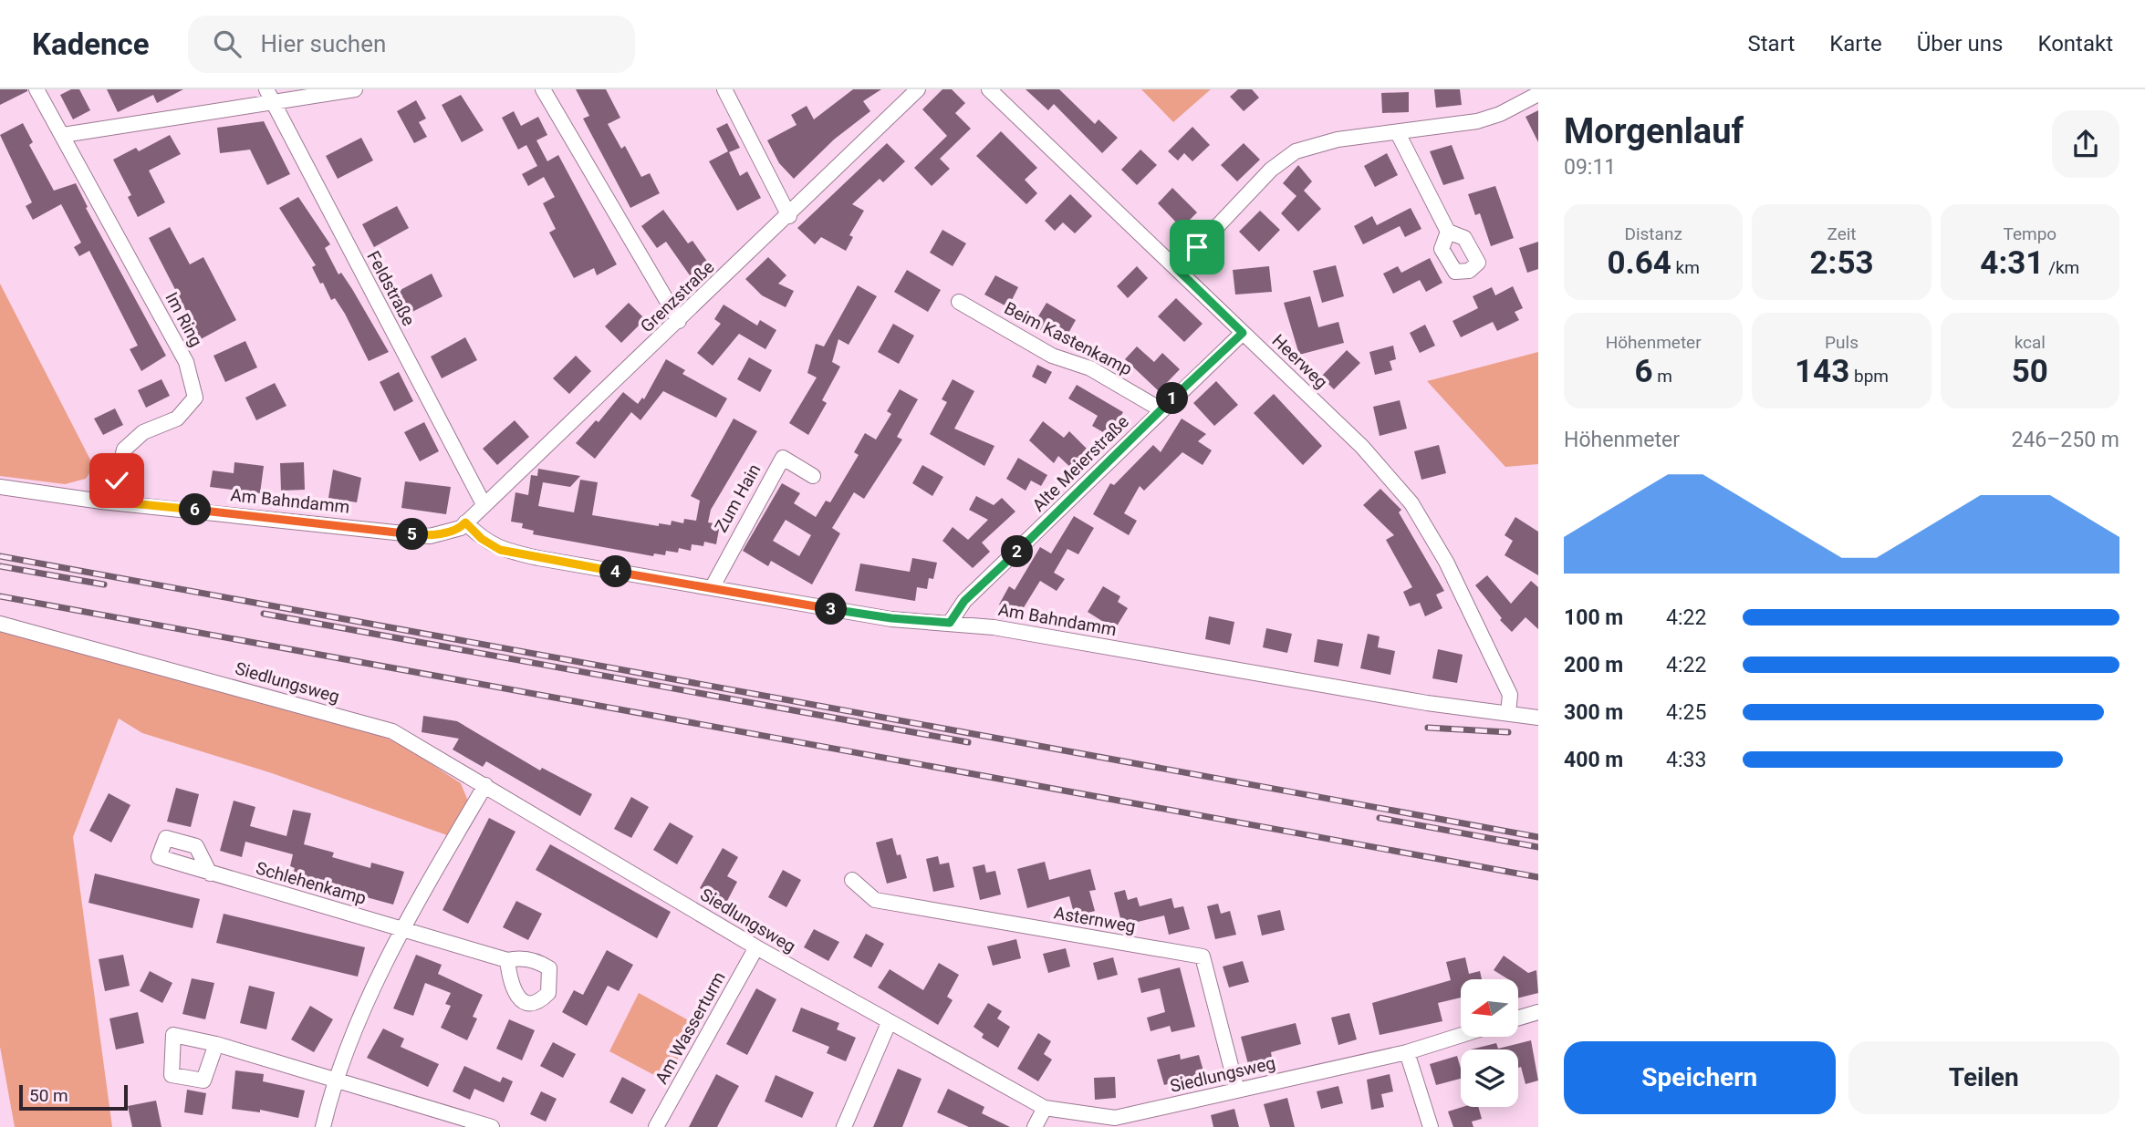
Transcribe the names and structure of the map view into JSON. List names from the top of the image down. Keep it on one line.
{"streets":{"street":["Feldstraße","Grenzstraße","Im Ring","Beim Kastenkamp","Heerweg","Alte Meierstraße","Zum Hain","Am Bahndamm","Siedlungsweg","Schlehenkamp","Asternweg","Am Wasserturm"]},"crossings":[["Feldstraße","Grenzstraße"],["Grenzstraße","Am Bahndamm"],["Im Ring","Am Bahndamm"],["Beim Kastenkamp","Alte Meierstraße"],["Heerweg","Alte Meierstraße"],["Heerweg","Am Bahndamm"],["Alte Meierstraße","Am Bahndamm"],["Zum Hain","Am Bahndamm"],["Siedlungsweg","Asternweg"],["Siedlungsweg","Am Wasserturm"]],"scale_bar":"50 m","north":"left","page":{"header":"Kadence","search":"Hier suchen","nav":["Start","Karte","Über uns","Kontakt"],"heading":["Morgenlauf","09:11"],"stats":[["Distanz","0.64 km"],["Zeit","2:53"],["Tempo","4:31 /km"],["Höhenmeter","6 m"],["Puls","143 bpm"],["kcal","50"]],"pins":["1","6","5","2","4","3"],"chart":["Höhenmeter","246–250 m"],"list":[{"name":"100 m","note":"4:22"},{"name":"200 m","note":"4:22"},{"name":"300 m","note":"4:25"},{"name":"400 m","note":"4:33"}],"buttons":["Speichern","Teilen"],"scale":"50 m"}}
